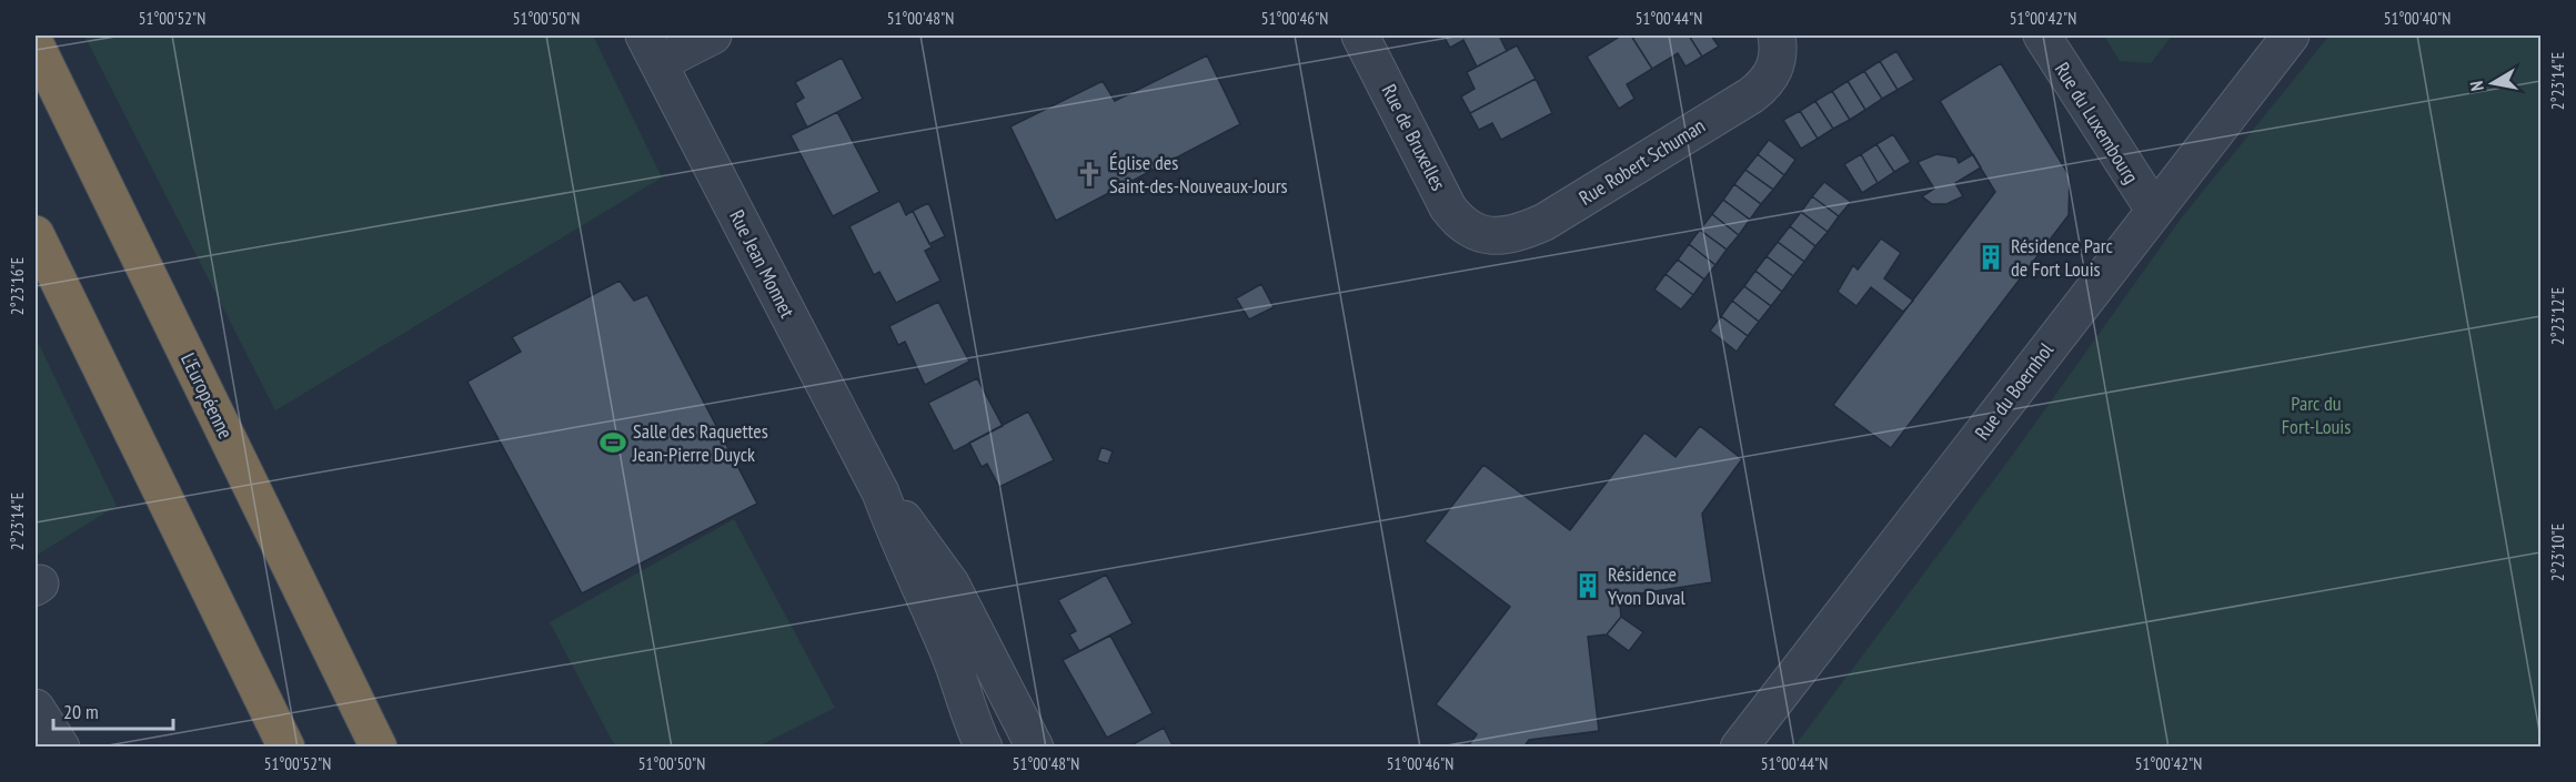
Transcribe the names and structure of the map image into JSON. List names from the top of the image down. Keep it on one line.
{"streets":{"highway":["L'Européenne"],"street":["Rue du Luxembourg","Rue de Bruxelles","Rue Robert Schuman","Rue Jean Monnet","Rue du Boernhol"]},"crossings":[["Rue du Luxembourg","Rue du Boernhol"],["Rue de Bruxelles","Rue Robert Schuman"]],"parks":["Parc du Fort-Louis"],"places":{"church":["Église des Saint-des-Nouveaux-Jours"],"building":["Résidence Parc de Fort Louis","Résidence Yvon Duval"],"sports":["Salle des Raquettes Jean-Pierre Duyck"]},"scale_bar":"20 m","north":"left","coordinates":["51°00'52\"N","51°00'50\"N","51°00'48\"N","51°00'46\"N","51°00'44\"N","51°00'42\"N","51°00'40\"N","2°23'14\"E","2°23'16\"E","2°23'12\"E","2°23'10\"E"]}
